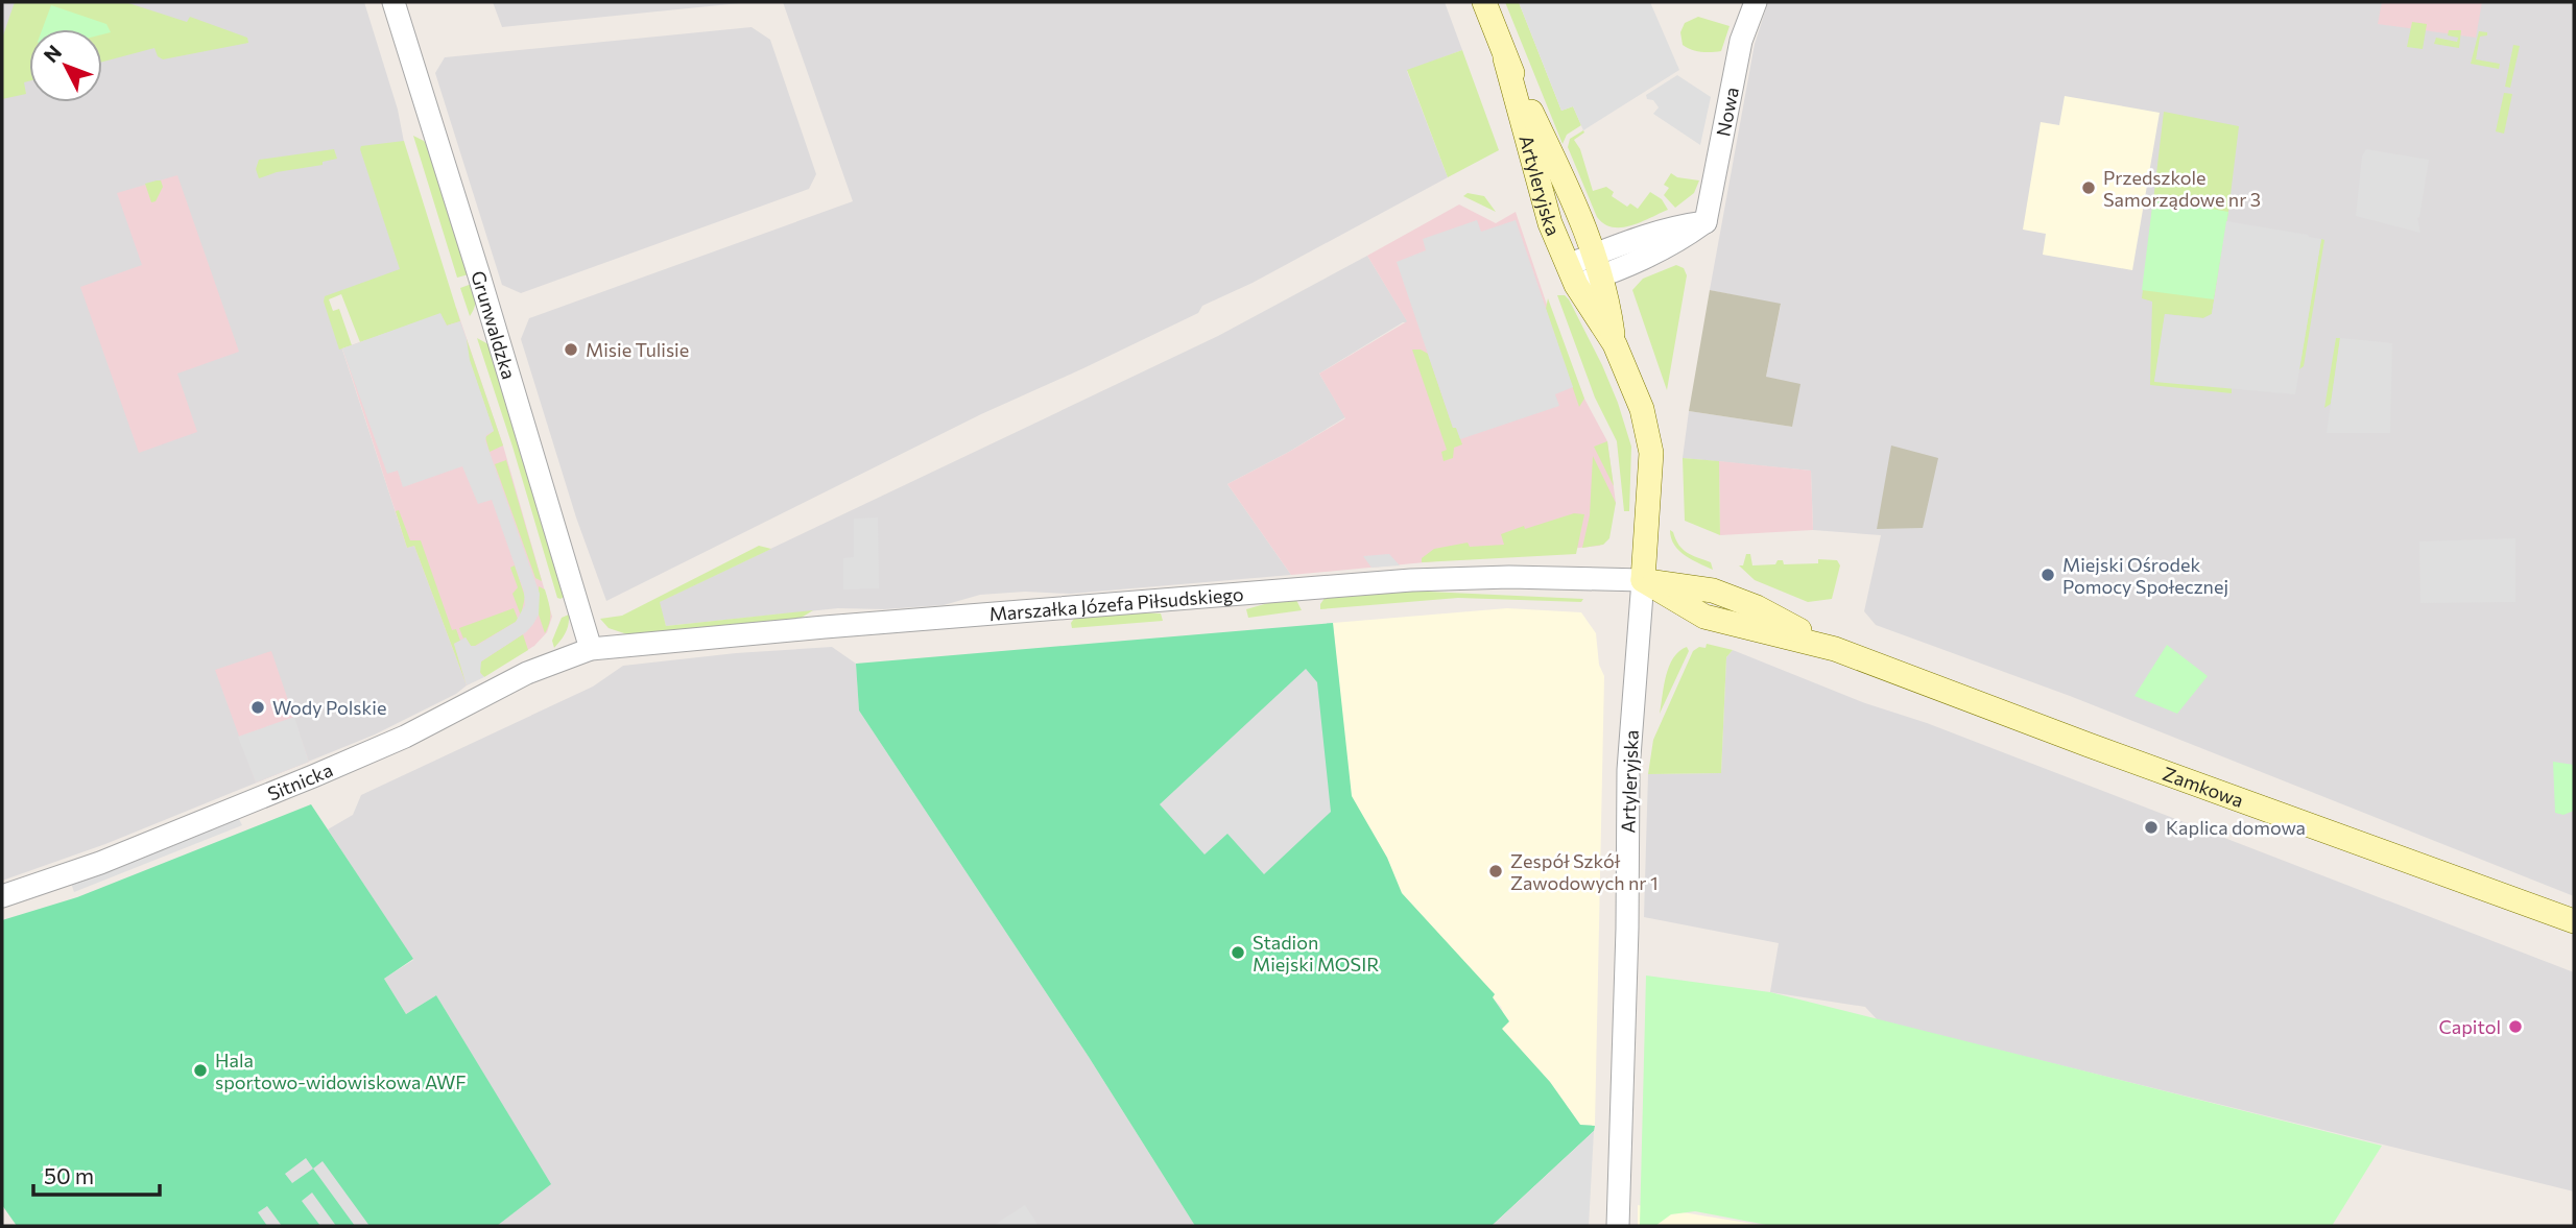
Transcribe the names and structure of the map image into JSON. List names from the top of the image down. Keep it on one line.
{"streets":{"main road":["Artyleryjska","Zamkowa"],"street":["Nowa","Grunwaldzka","Marszałka Józefa Piłsudskiego","Sitnicka"]},"crossings":[["Nowa","Artyleryjska"],["Artyleryjska","Marszałka Józefa Piłsudskiego"],["Artyleryjska","Zamkowa"],["Grunwaldzka","Marszałka Józefa Piłsudskiego"],["Grunwaldzka","Sitnicka"],["Marszałka Józefa Piłsudskiego","Sitnicka"],["Marszałka Józefa Piłsudskiego","Zamkowa"]],"places":["Przedszkole Samorządowe nr 3","Misie Tulisie","Miejski Ośrodek Pomocy Społecznej","Wody Polskie","Kaplica domowa","Zespół Szkół Zawodowych nr 1","Stadion Miejski MOSIR","Capitol","Hala sportowo-widowiskowa AWF"],"scale_bar":"50 m","north":"top left"}
